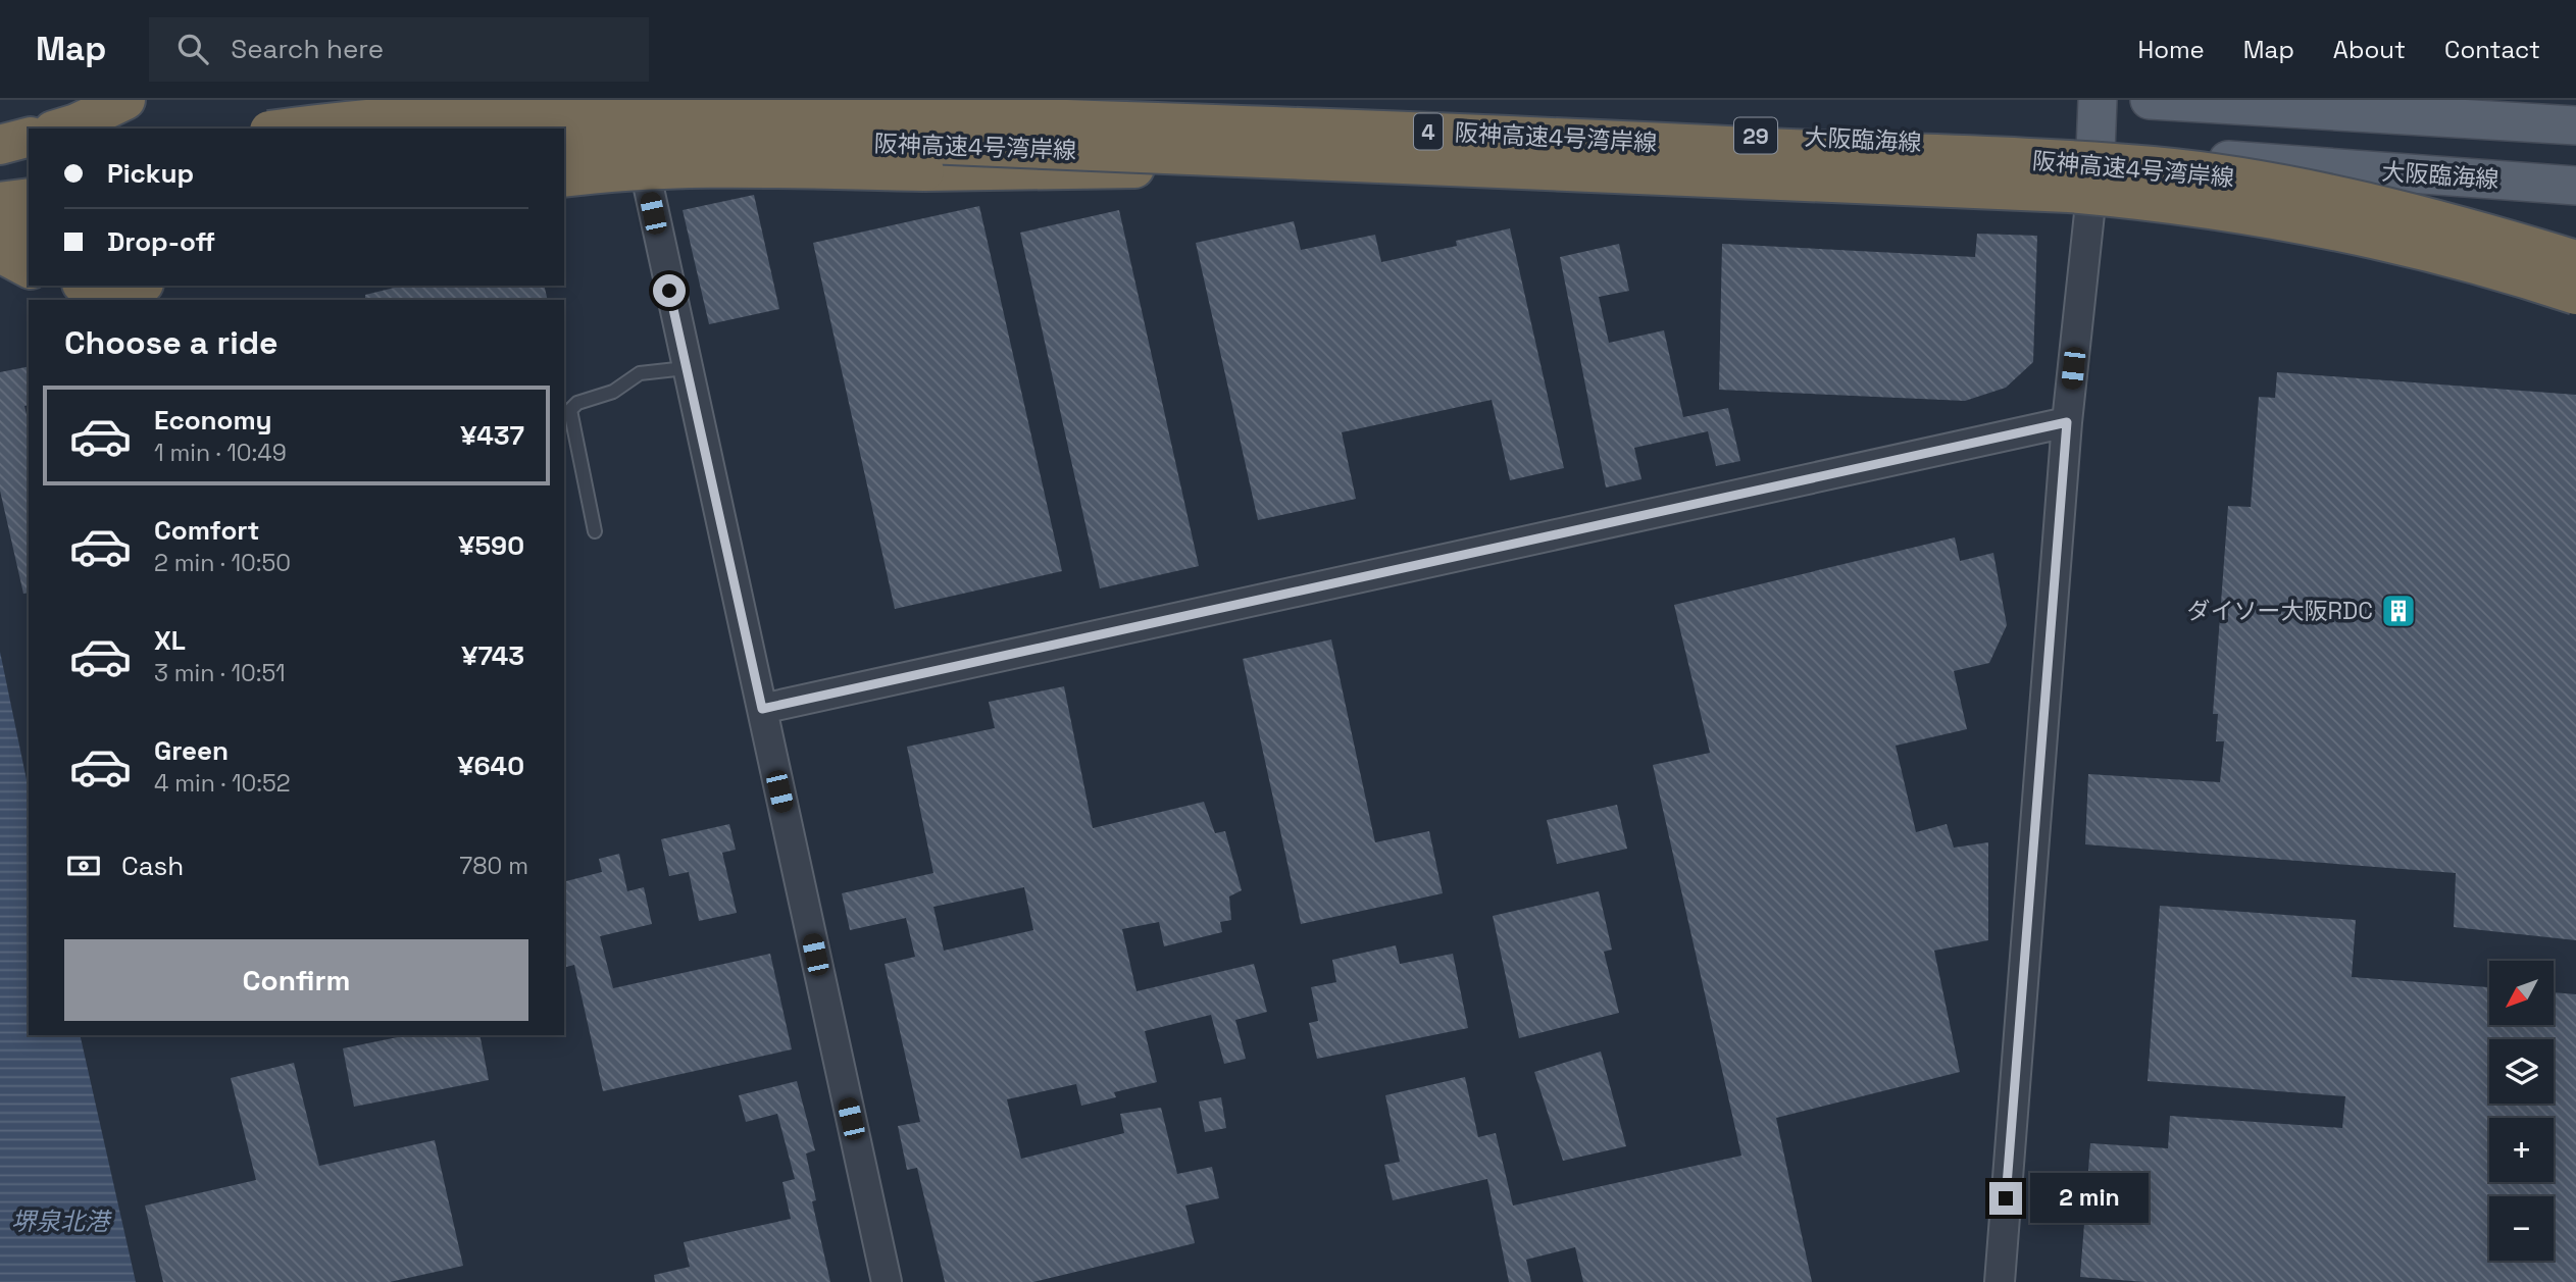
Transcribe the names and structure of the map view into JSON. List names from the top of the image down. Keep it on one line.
{"streets":{"highway":["4","阪神高速4号湾岸線"],"main road":["29","大阪臨海線"]},"water":["堺泉北港"],"places":{"building":["ダイソー大阪RDC"]},"north":"bottom left","page":{"header":"Map","search":"Search here","nav":["Home","Map","About","Contact"],"banner":["Pickup","Drop-off"],"heading":"Choose a ride","list":[{"name":"Economy","note":"1 min · 10:49","value":"¥437"},{"name":"Comfort","note":"2 min · 10:50","value":"¥590"},{"name":"XL","note":"3 min · 10:51","value":"¥743"},{"name":"Green","note":"4 min · 10:52","value":"¥640"}],"pay":["Cash","780 m"],"buttons":"Confirm","map_buttons":["+","−"],"bubble":"2 min"}}
